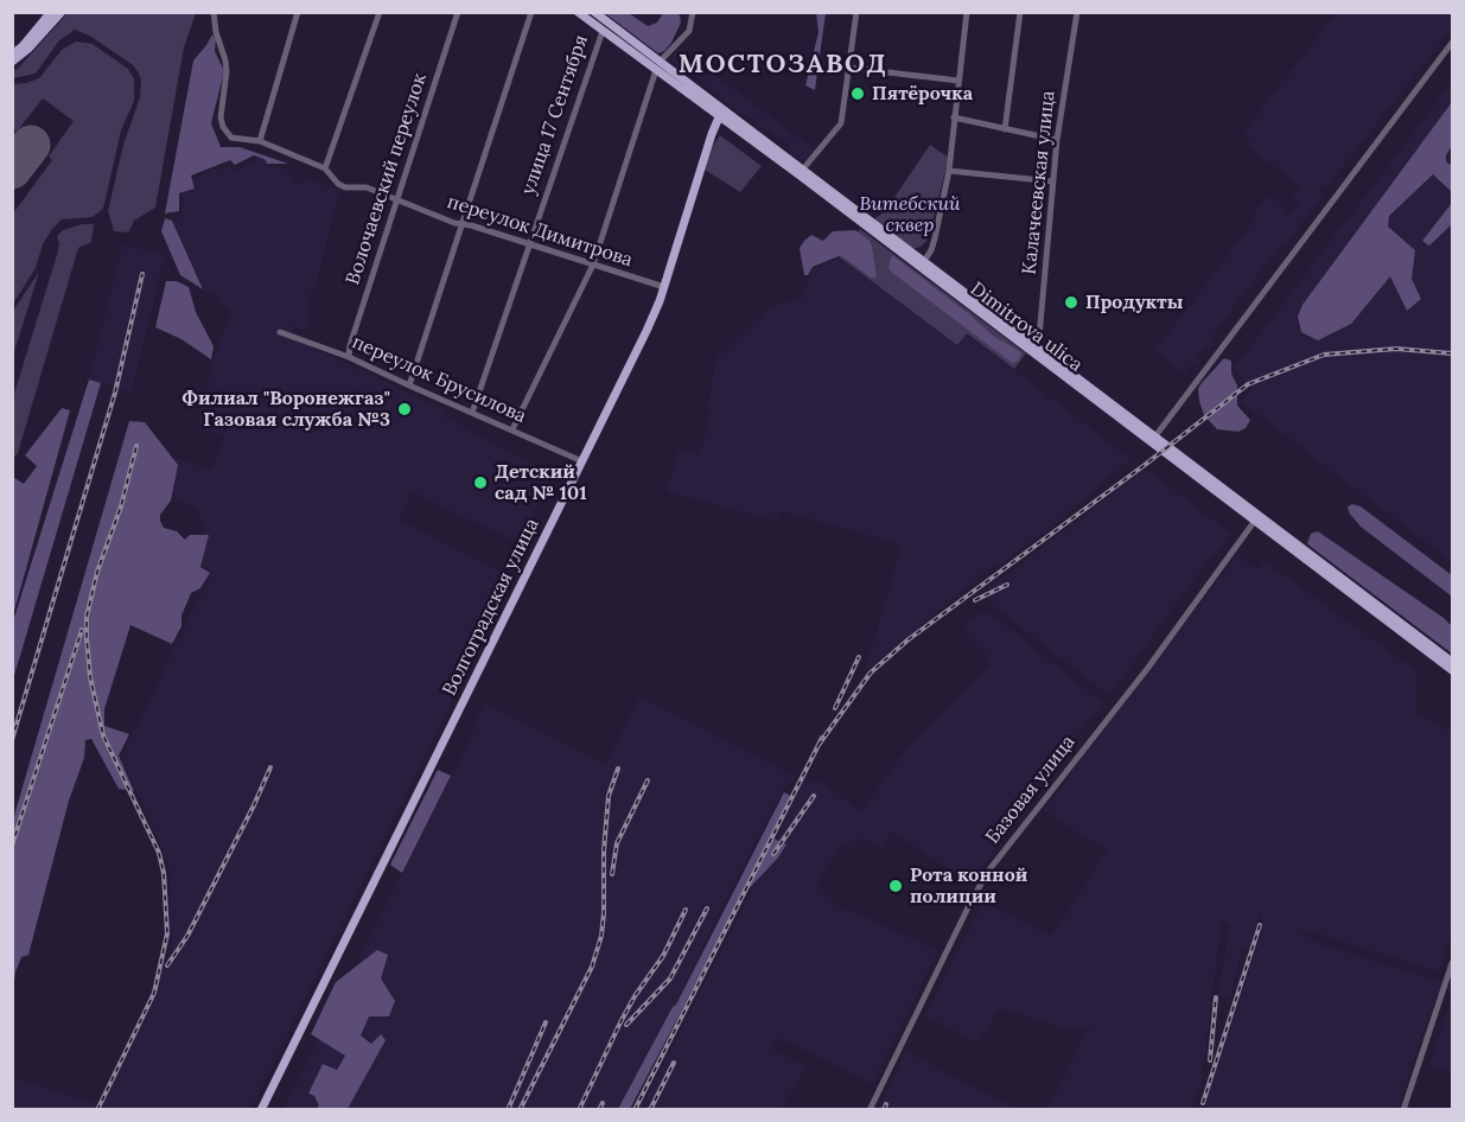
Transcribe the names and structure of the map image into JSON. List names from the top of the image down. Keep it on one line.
{"streets":{"main road":["Dimitrova ulica","Волгоградская улица"],"street":["улица 17 Сентября","Волочаевский переулок","Калачеевская улица","переулок Димитрова","переулок Брусилова","Базовая улица"]},"crossings":[["улица 17 Сентября","переулок Димитрова"],["улица 17 Сентября","Dimitrova ulica"],["улица 17 Сентября","переулок Брусилова"],["Волочаевский переулок","переулок Димитрова"],["Волочаевский переулок","переулок Брусилова"],["Калачеевская улица","Dimitrova ulica"],["переулок Димитрова","Волгоградская улица"],["Dimitrova ulica","Волгоградская улица"],["Dimitrova ulica","Базовая улица"],["переулок Брусилова","Волгоградская улица"]],"districts":["МОСТОЗАВОД"],"parks":["Витебский сквер"],"places":["Пятёрочка","Продукты","Филиал \"Воронежгаз\" Газовая служба №3","Детский сад № 101","Рота конной полиции"]}
